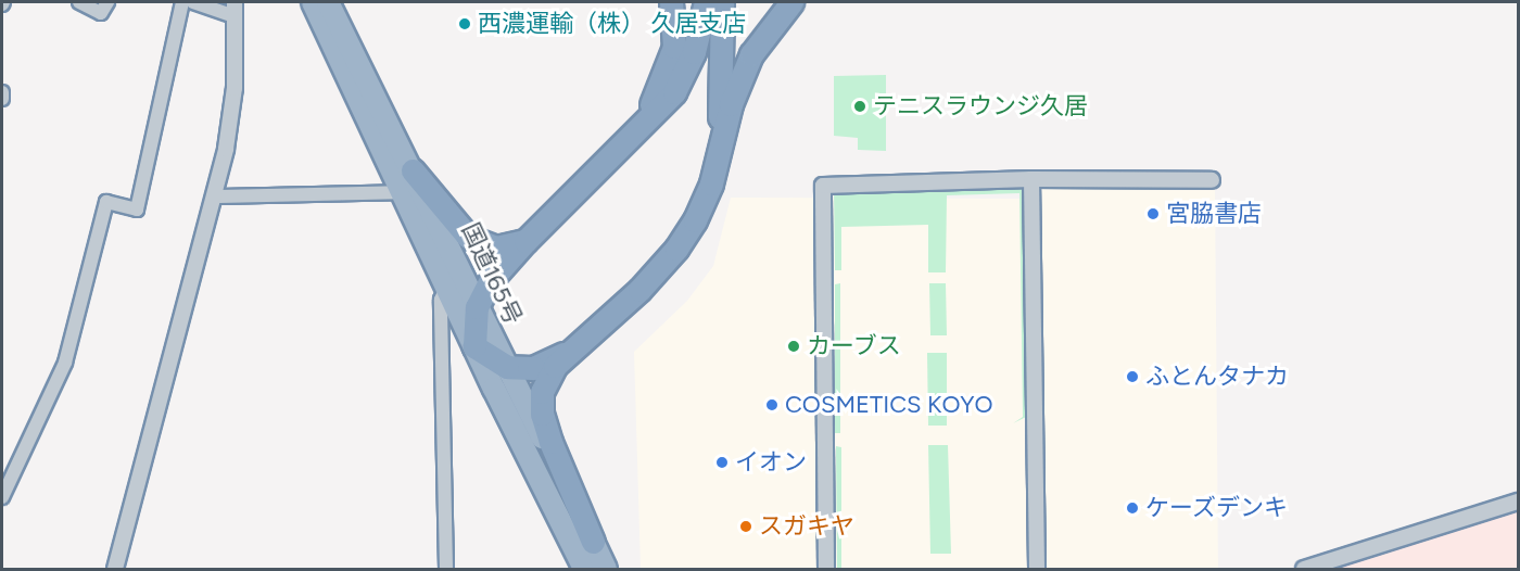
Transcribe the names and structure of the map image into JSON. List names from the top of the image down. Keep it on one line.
{"streets":{"highway":["国道165号"]},"places":["西濃運輸（株） 久居支店","テニスラウンジ久居","宮脇書店","カーブス","ふとんタナカ","COSMETICS KOYO","イオン","ケーズデンキ","スガキヤ"]}
